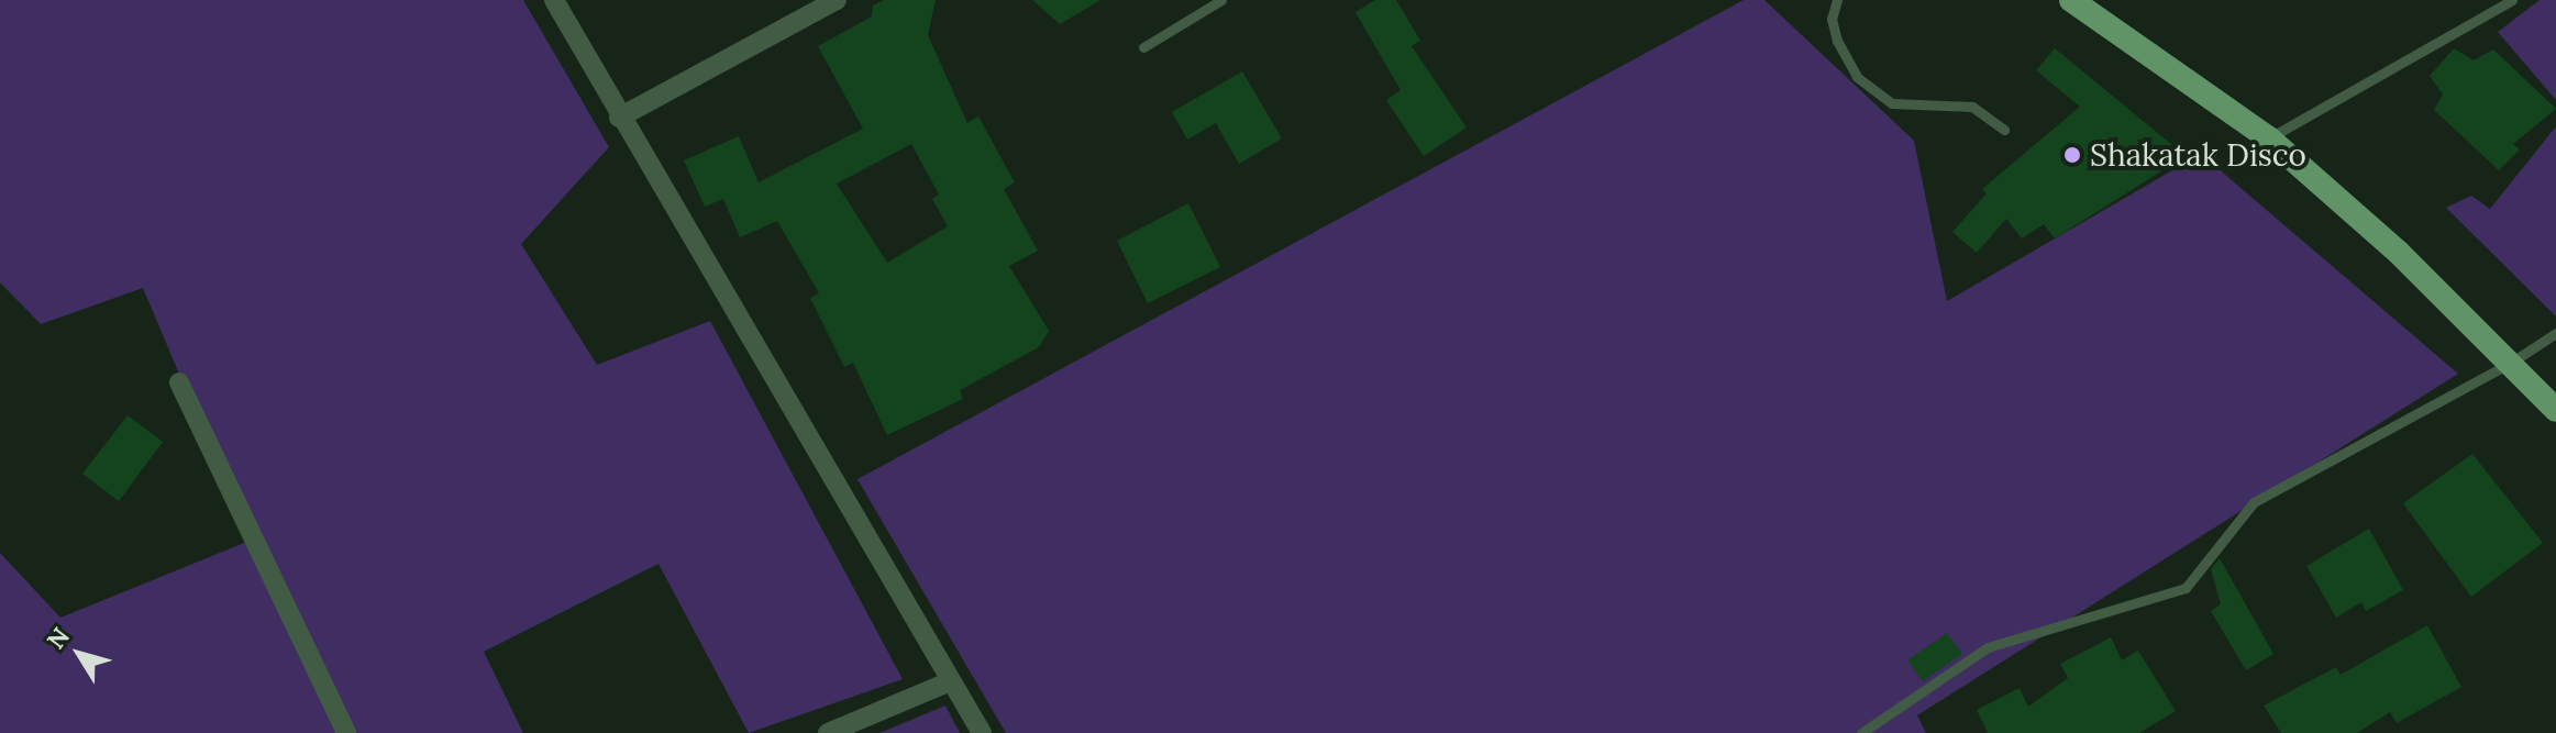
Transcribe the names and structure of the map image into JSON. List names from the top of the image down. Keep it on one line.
{"places":["Shakatak Disco"],"north":"top left"}
